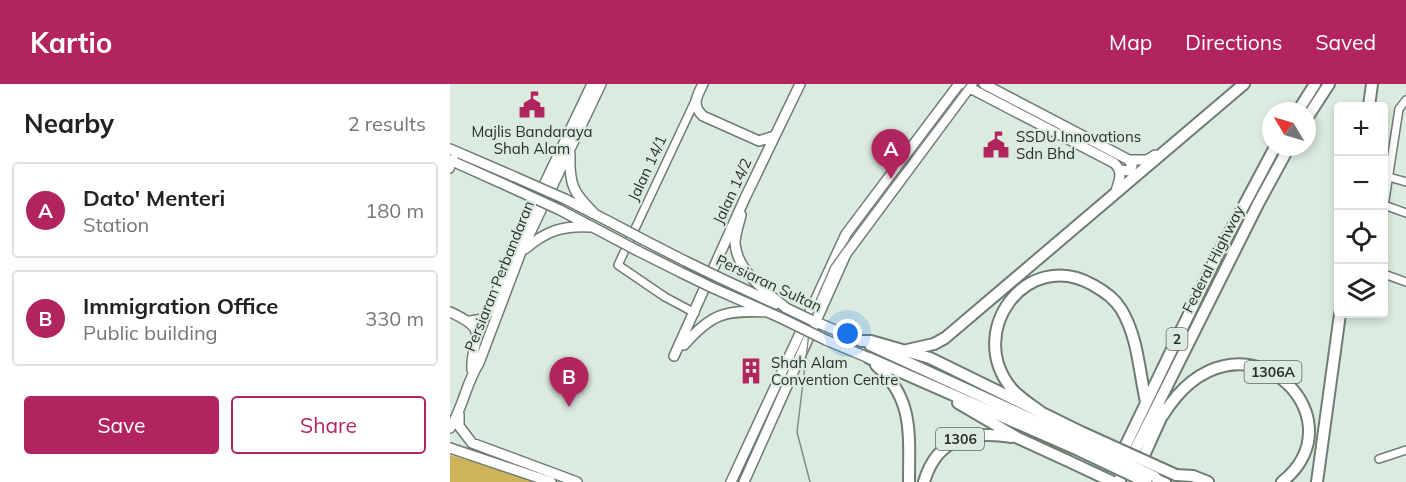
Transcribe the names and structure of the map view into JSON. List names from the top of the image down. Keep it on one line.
{"streets":{"highway":["Federal Highway","Persiaran Sultan","2","1306A","1306"],"main road":["Jalan 14/1","Jalan 14/2","Persiaran Perbandaran"]},"crossings":[["Jalan 14/1","Jalan 14/2"],["Jalan 14/2","Persiaran Sultan"]],"places":{"public building":["Majlis Bandaraya Shah Alam","SSDU Innovations Sdn Bhd"],"building":["Shah Alam Convention Centre"]},"north":"top left","page":{"header":"Kartio","nav":["Map","Directions","Saved"],"heading":["Nearby","2 results"],"map_buttons":["+","−"],"pins":["A","B"],"list":[{"mark":"A","name":"Dato' Menteri","note":"Station","value":"180 m"},{"mark":"B","name":"Immigration Office","note":"Public building","value":"330 m"}],"buttons":["Save","Share"]}}
